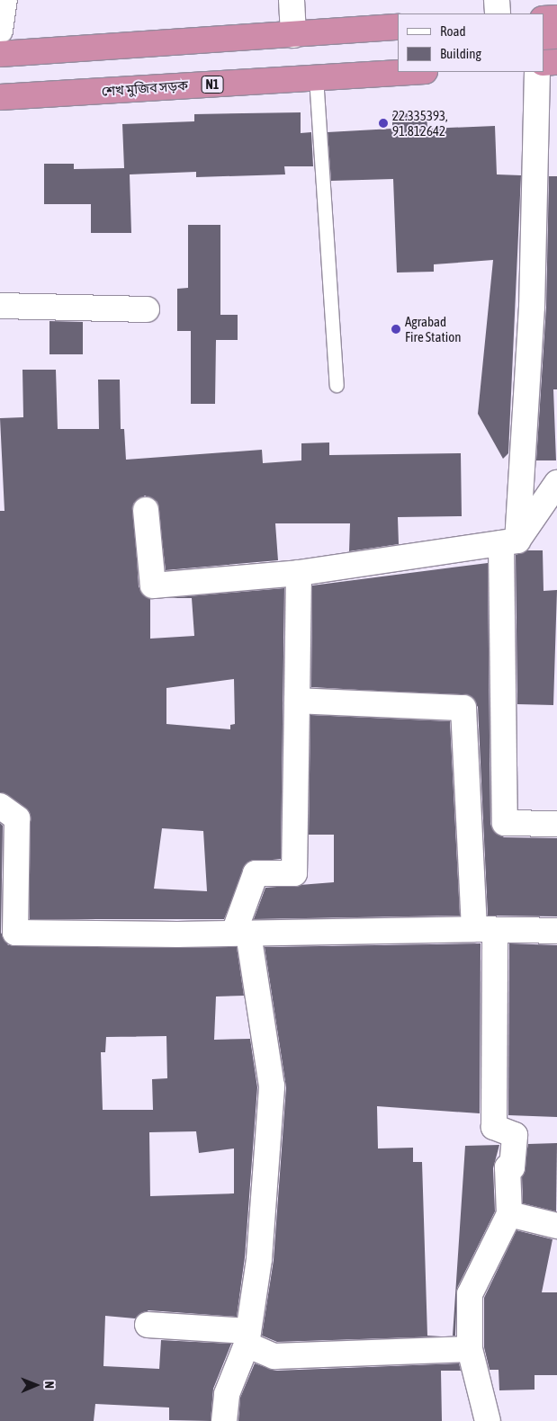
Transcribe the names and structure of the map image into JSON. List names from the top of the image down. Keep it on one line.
{"streets":{"highway":["N1","শেখ মুজিব সড়ক"]},"places":["22.335393, 91.812642","Agrabad Fire Station"],"legend":["Road","Building"],"north":"right"}
